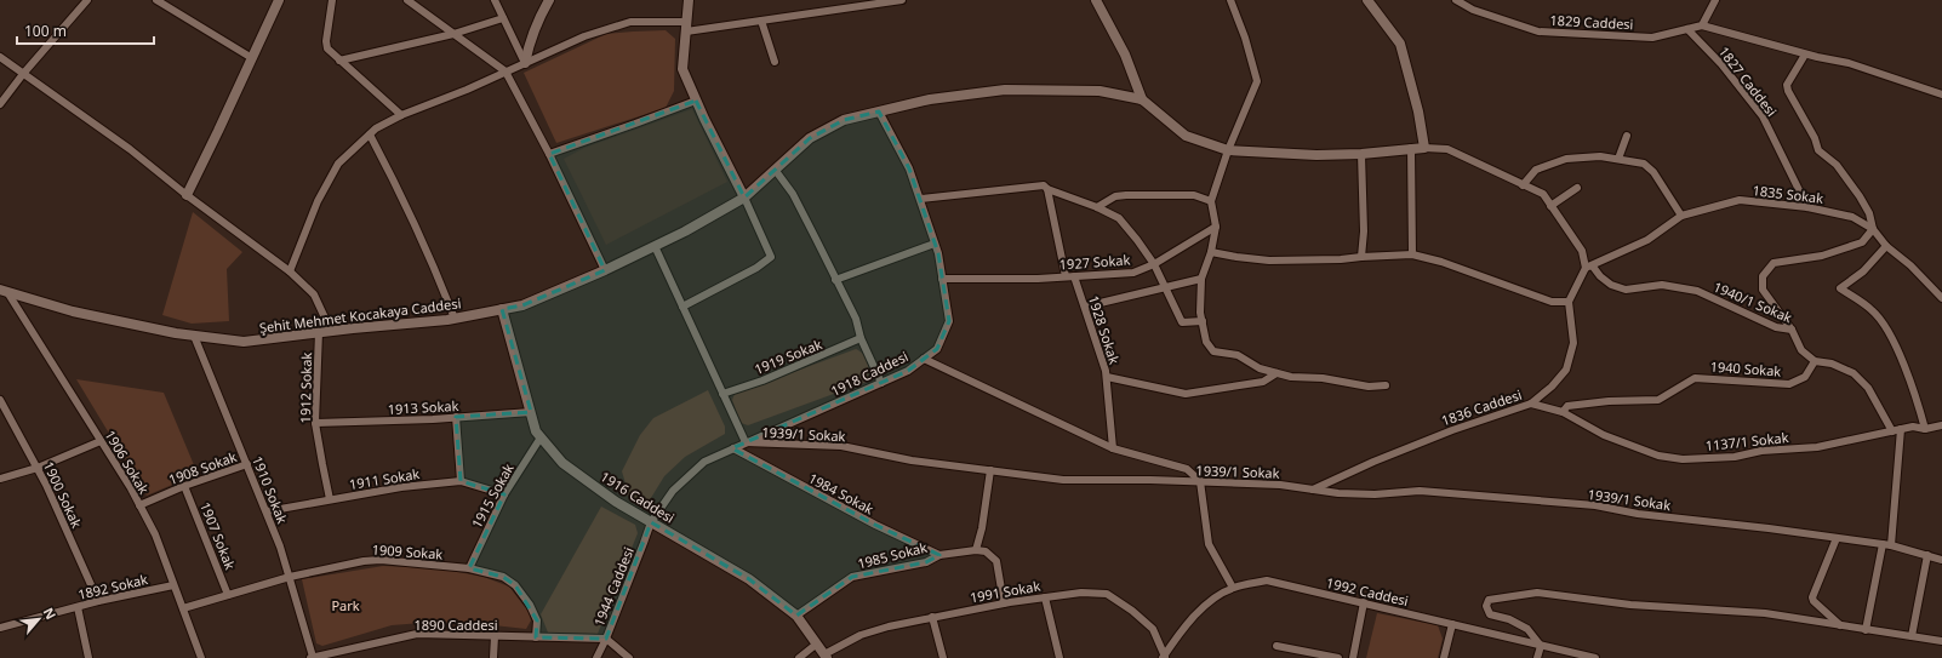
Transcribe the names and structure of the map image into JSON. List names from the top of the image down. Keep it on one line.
{"streets":{"street":["1829 Caddesi","1827 Caddesi","1835 Sokak","1927 Sokak","1940/1 Sokak","Şehit Mehmet Kocakaya Caddesi","1928 Sokak","1919 Sokak","1940 Sokak","1918 Caddesi","1912 Sokak","1913 Sokak","1836 Caddesi","1939/1 Sokak","1137/1 Sokak","1906 Sokak","1908 Sokak","1911 Sokak","1910 Sokak","1984 Sokak","1900 Sokak","1915 Sokak","1916 Caddesi","1907 Sokak","1909 Sokak","1985 Sokak","1892 Sokak","1944 Caddesi","1991 Sokak","1992 Caddesi","1890 Caddesi"]},"crossings":[["1829 Caddesi","1827 Caddesi"],["1827 Caddesi","1835 Sokak"],["1835 Sokak","1940/1 Sokak"],["1927 Sokak","1928 Sokak"],["1927 Sokak","1918 Caddesi"],["1940/1 Sokak","1940 Sokak"],["Şehit Mehmet Kocakaya Caddesi","1918 Caddesi"],["Şehit Mehmet Kocakaya Caddesi","1912 Sokak"],["Şehit Mehmet Kocakaya Caddesi","1939/1 Sokak"],["Şehit Mehmet Kocakaya Caddesi","1906 Sokak"],["Şehit Mehmet Kocakaya Caddesi","1910 Sokak"],["Şehit Mehmet Kocakaya Caddesi","1916 Caddesi"],["1919 Sokak","1939/1 Sokak"],["1940 Sokak","1137/1 Sokak"],["1918 Caddesi","1939/1 Sokak"],["1918 Caddesi","1984 Sokak"],["1918 Caddesi","1916 Caddesi"],["1918 Caddesi","1944 Caddesi"],["1912 Sokak","1913 Sokak"],["1912 Sokak","1911 Sokak"],["1913 Sokak","1916 Caddesi"],["1836 Caddesi","1939/1 Sokak"],["1836 Caddesi","1137/1 Sokak"],["1906 Sokak","1908 Sokak"],["1906 Sokak","1909 Sokak"],["1906 Sokak","1892 Sokak"],["1908 Sokak","1910 Sokak"],["1908 Sokak","1907 Sokak"],["1911 Sokak","1910 Sokak"],["1911 Sokak","1915 Sokak"],["1910 Sokak","1909 Sokak"],["1910 Sokak","1890 Caddesi"],["1984 Sokak","1985 Sokak"],["1900 Sokak","1892 Sokak"],["1915 Sokak","1916 Caddesi"],["1915 Sokak","1909 Sokak"],["1916 Caddesi","1985 Sokak"],["1916 Caddesi","1944 Caddesi"],["1916 Caddesi","1991 Sokak"],["1907 Sokak","1909 Sokak"],["1909 Sokak","1890 Caddesi"],["1944 Caddesi","1890 Caddesi"],["1991 Sokak","1992 Caddesi"]],"parks":["Park"],"scale_bar":"100 m","north":"top right"}
